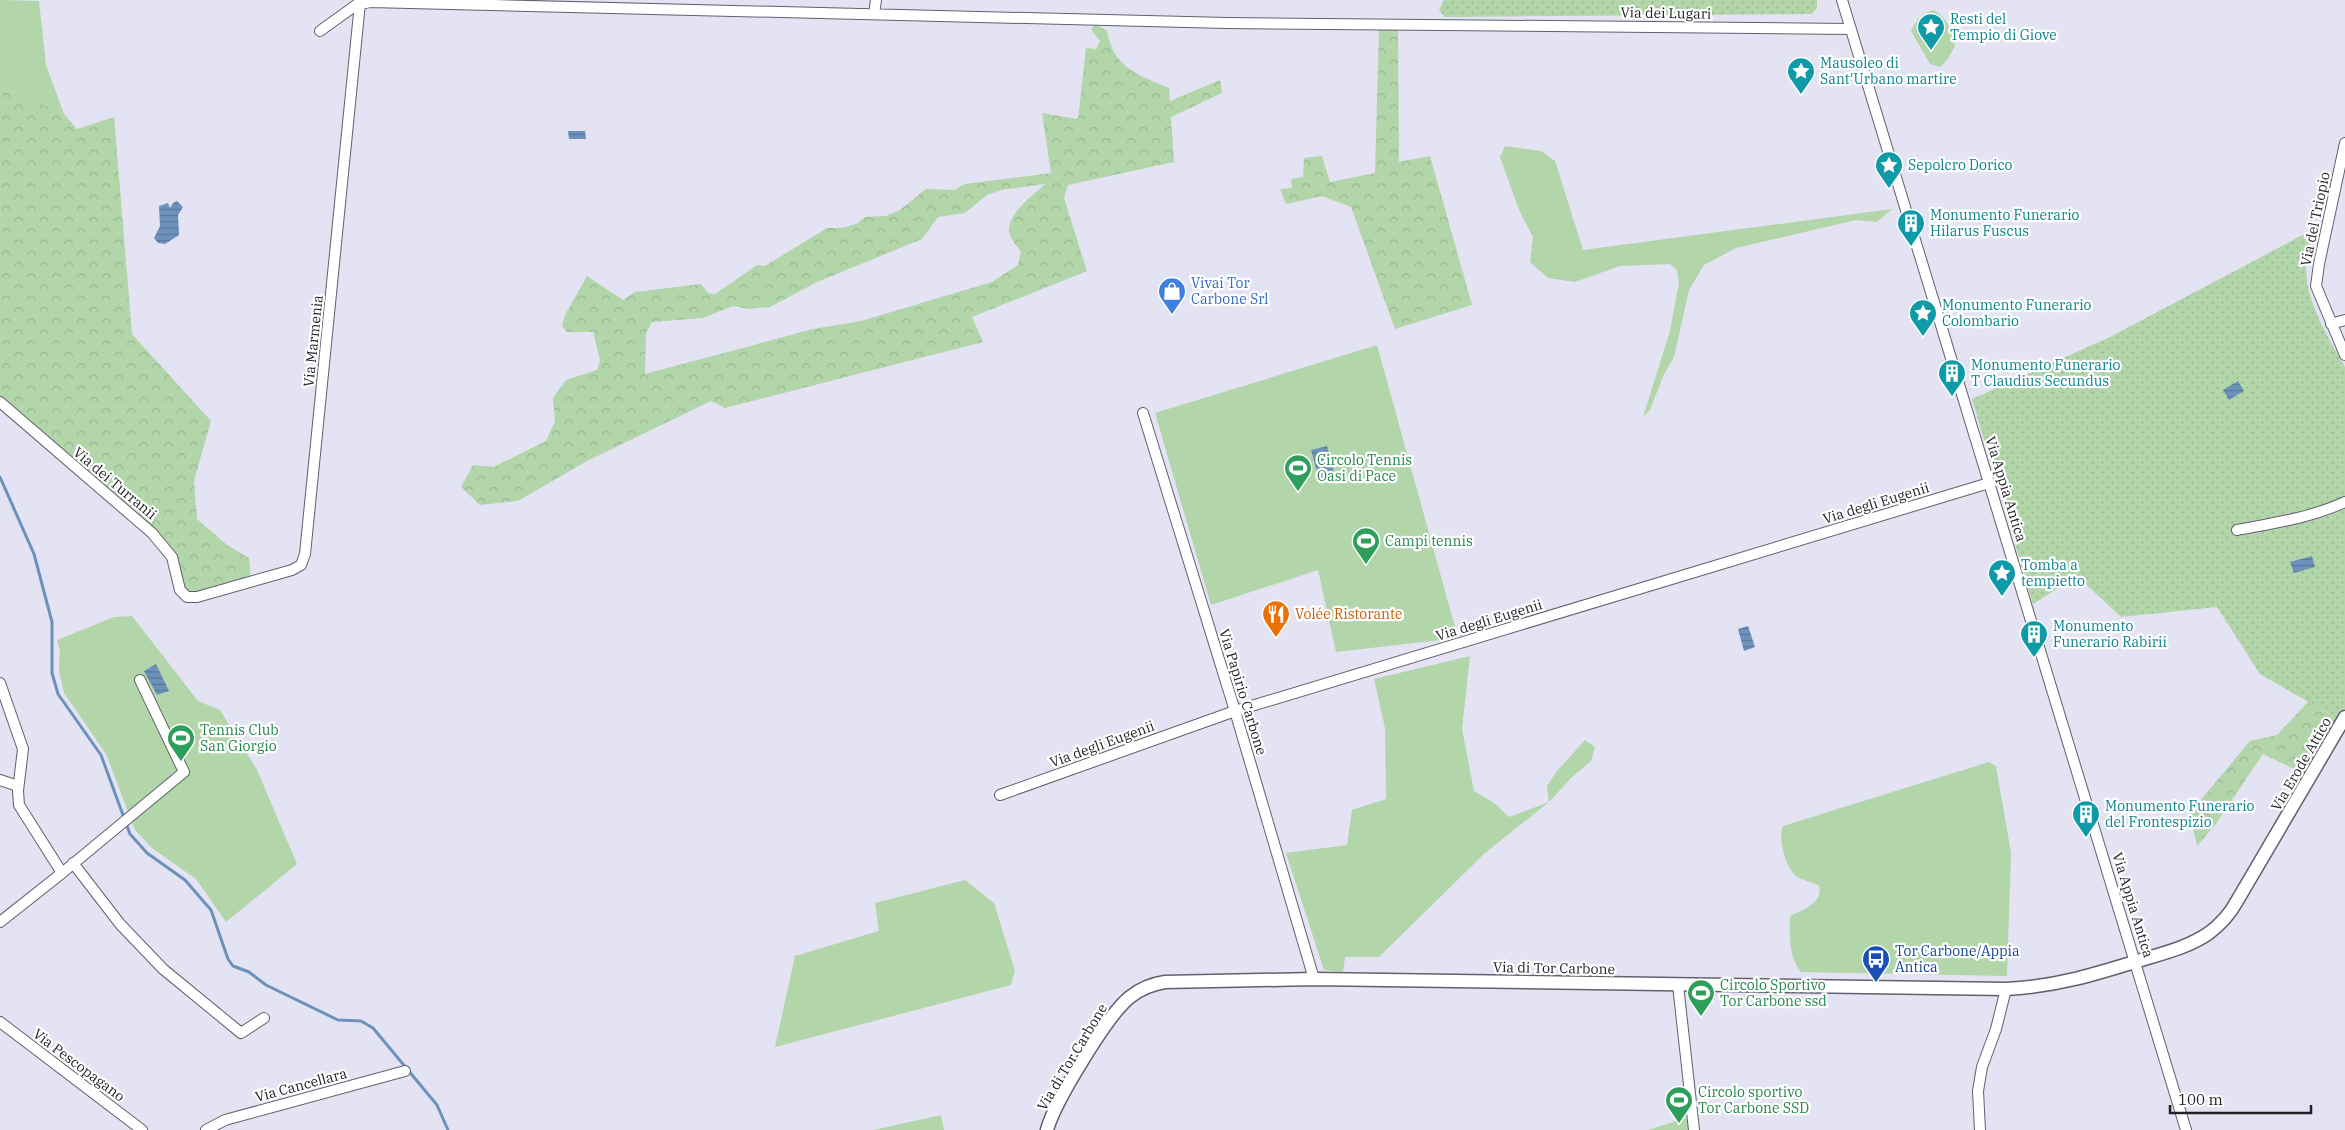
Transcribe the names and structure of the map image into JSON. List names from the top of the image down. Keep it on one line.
{"streets":{"main road":["Via Erode Attico","Via di Tor Carbone"],"street":["Via dei Lugari","Via del Triopio","Via Marmenia","Via dei Turranii","Via Appia Antica","Via degli Eugenii","Via Papirio Carbone","Via Pescopagano","Via Cancellara"]},"crossings":[["Via dei Lugari","Via Marmenia"],["Via dei Lugari","Via Appia Antica"],["Via Marmenia","Via dei Turranii"],["Via Appia Antica","Via degli Eugenii"],["Via Appia Antica","Via Erode Attico"],["Via Appia Antica","Via di Tor Carbone"],["Via degli Eugenii","Via Papirio Carbone"],["Via Papirio Carbone","Via di Tor Carbone"],["Via Erode Attico","Via di Tor Carbone"]],"places":{"place":["Resti del Tempio di Giove","Mausoleo di Sant'Urbano martire","Sepolcro Dorico","Monumento Funerario Colombario","Tomba a tempietto"],"building":["Monumento Funerario Hilarus Fuscus","Monumento Funerario T Claudius Secundus","Monumento Funerario Rabirii","Monumento Funerario del Frontespizio"],"shop":["Vivai Tor Carbone Srl"],"sports":["Circolo Tennis Oasi di Pace","Campi tennis","Tennis Club San Giorgio","Circolo Sportivo Tor Carbone ssd","Circolo sportivo Tor Carbone SSD"],"restaurant":["Volée Ristorante"],"bus stop":["Tor Carbone/Appia Antica"]},"scale_bar":"100 m"}
